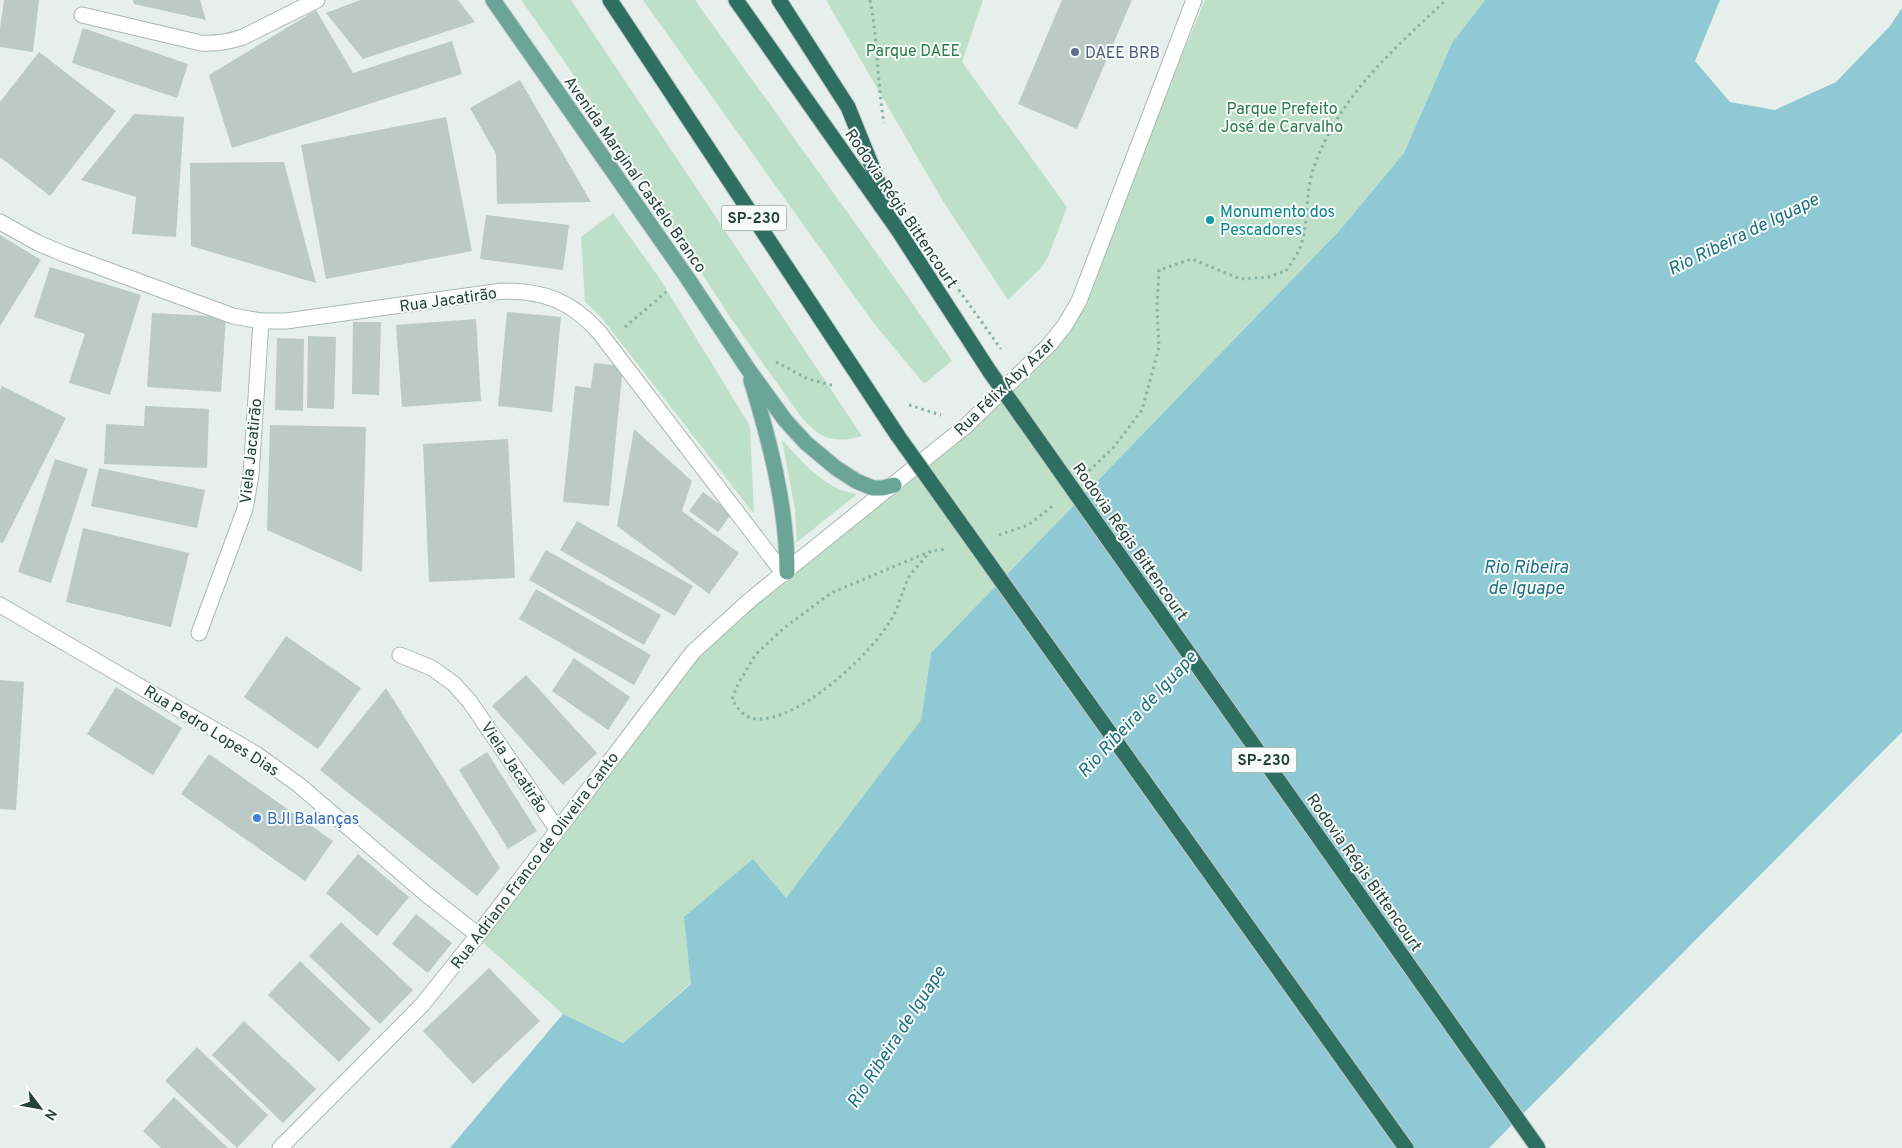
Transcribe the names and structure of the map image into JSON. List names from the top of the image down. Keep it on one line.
{"streets":{"highway":["Rodovia Régis Bittencourt","SP-230"],"main road":["Avenida Marginal Castelo Branco"],"street":["Rua Jacatirão","Rua Félix Aby Azar","Viela Jacatirão","Rua Pedro Lopes Dias","Rua Adriano Franco de Oliveira Canto"]},"crossings":[["Avenida Marginal Castelo Branco","Rua Jacatirão"],["Avenida Marginal Castelo Branco","Rua Félix Aby Azar"],["Avenida Marginal Castelo Branco","Rua Adriano Franco de Oliveira Canto"],["Rua Jacatirão","Rua Félix Aby Azar"],["Rua Jacatirão","Viela Jacatirão"],["Rua Jacatirão","Rua Adriano Franco de Oliveira Canto"],["Rua Félix Aby Azar","Rua Adriano Franco de Oliveira Canto"],["Viela Jacatirão","Rua Adriano Franco de Oliveira Canto"],["Rua Pedro Lopes Dias","Rua Adriano Franco de Oliveira Canto"]],"water":["Rio Ribeira de Iguape"],"parks":["Parque DAEE","Parque Prefeito José de Carvalho"],"places":["DAEE BRB","Monumento dos Pescadores","BJI Balanças"],"north":"bottom right"}
